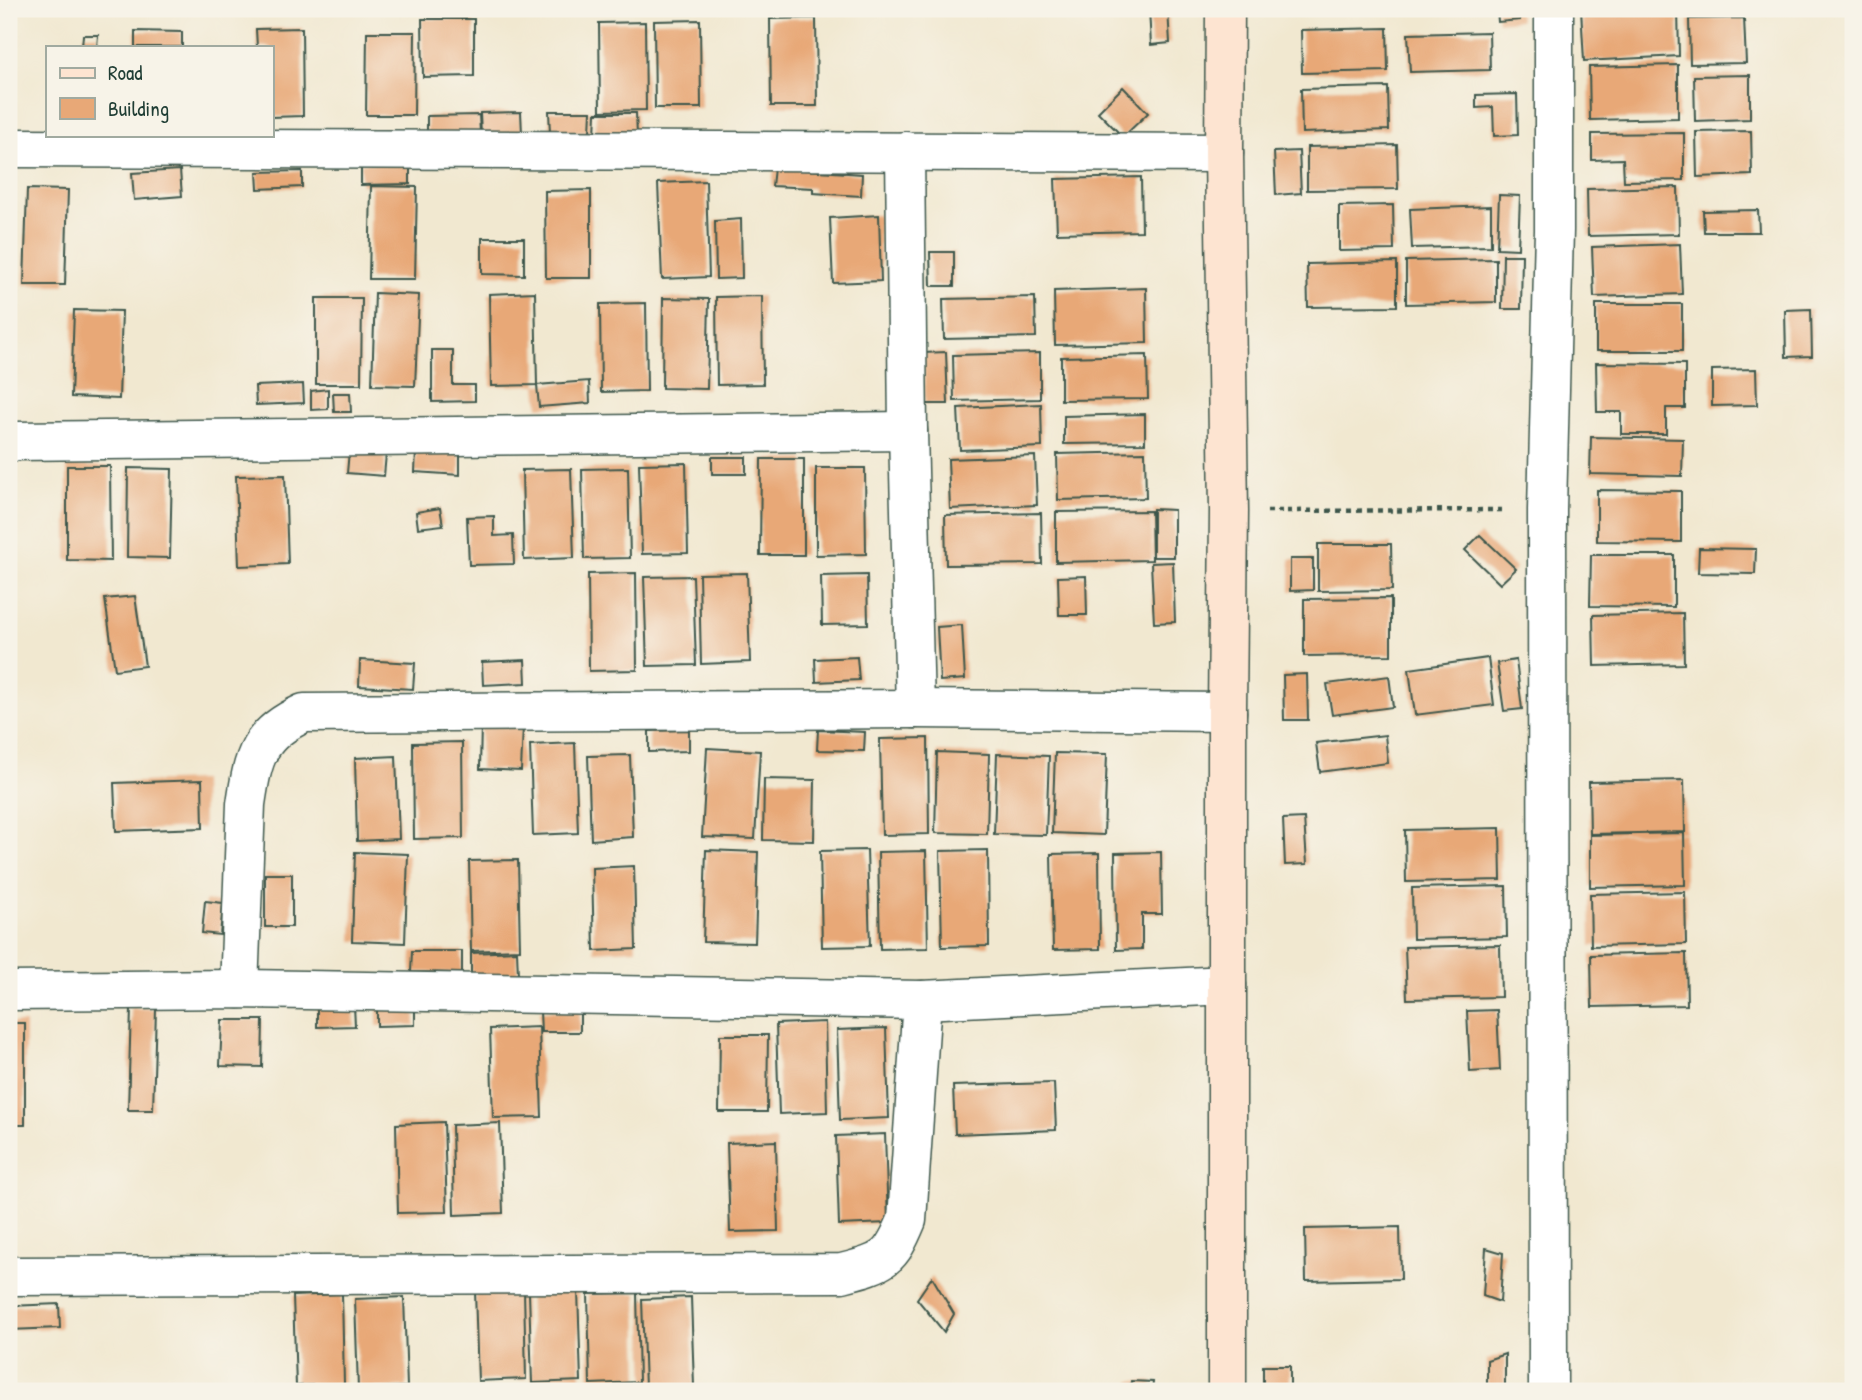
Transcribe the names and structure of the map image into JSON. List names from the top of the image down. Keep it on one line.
{"legend":["Road","Building"]}
